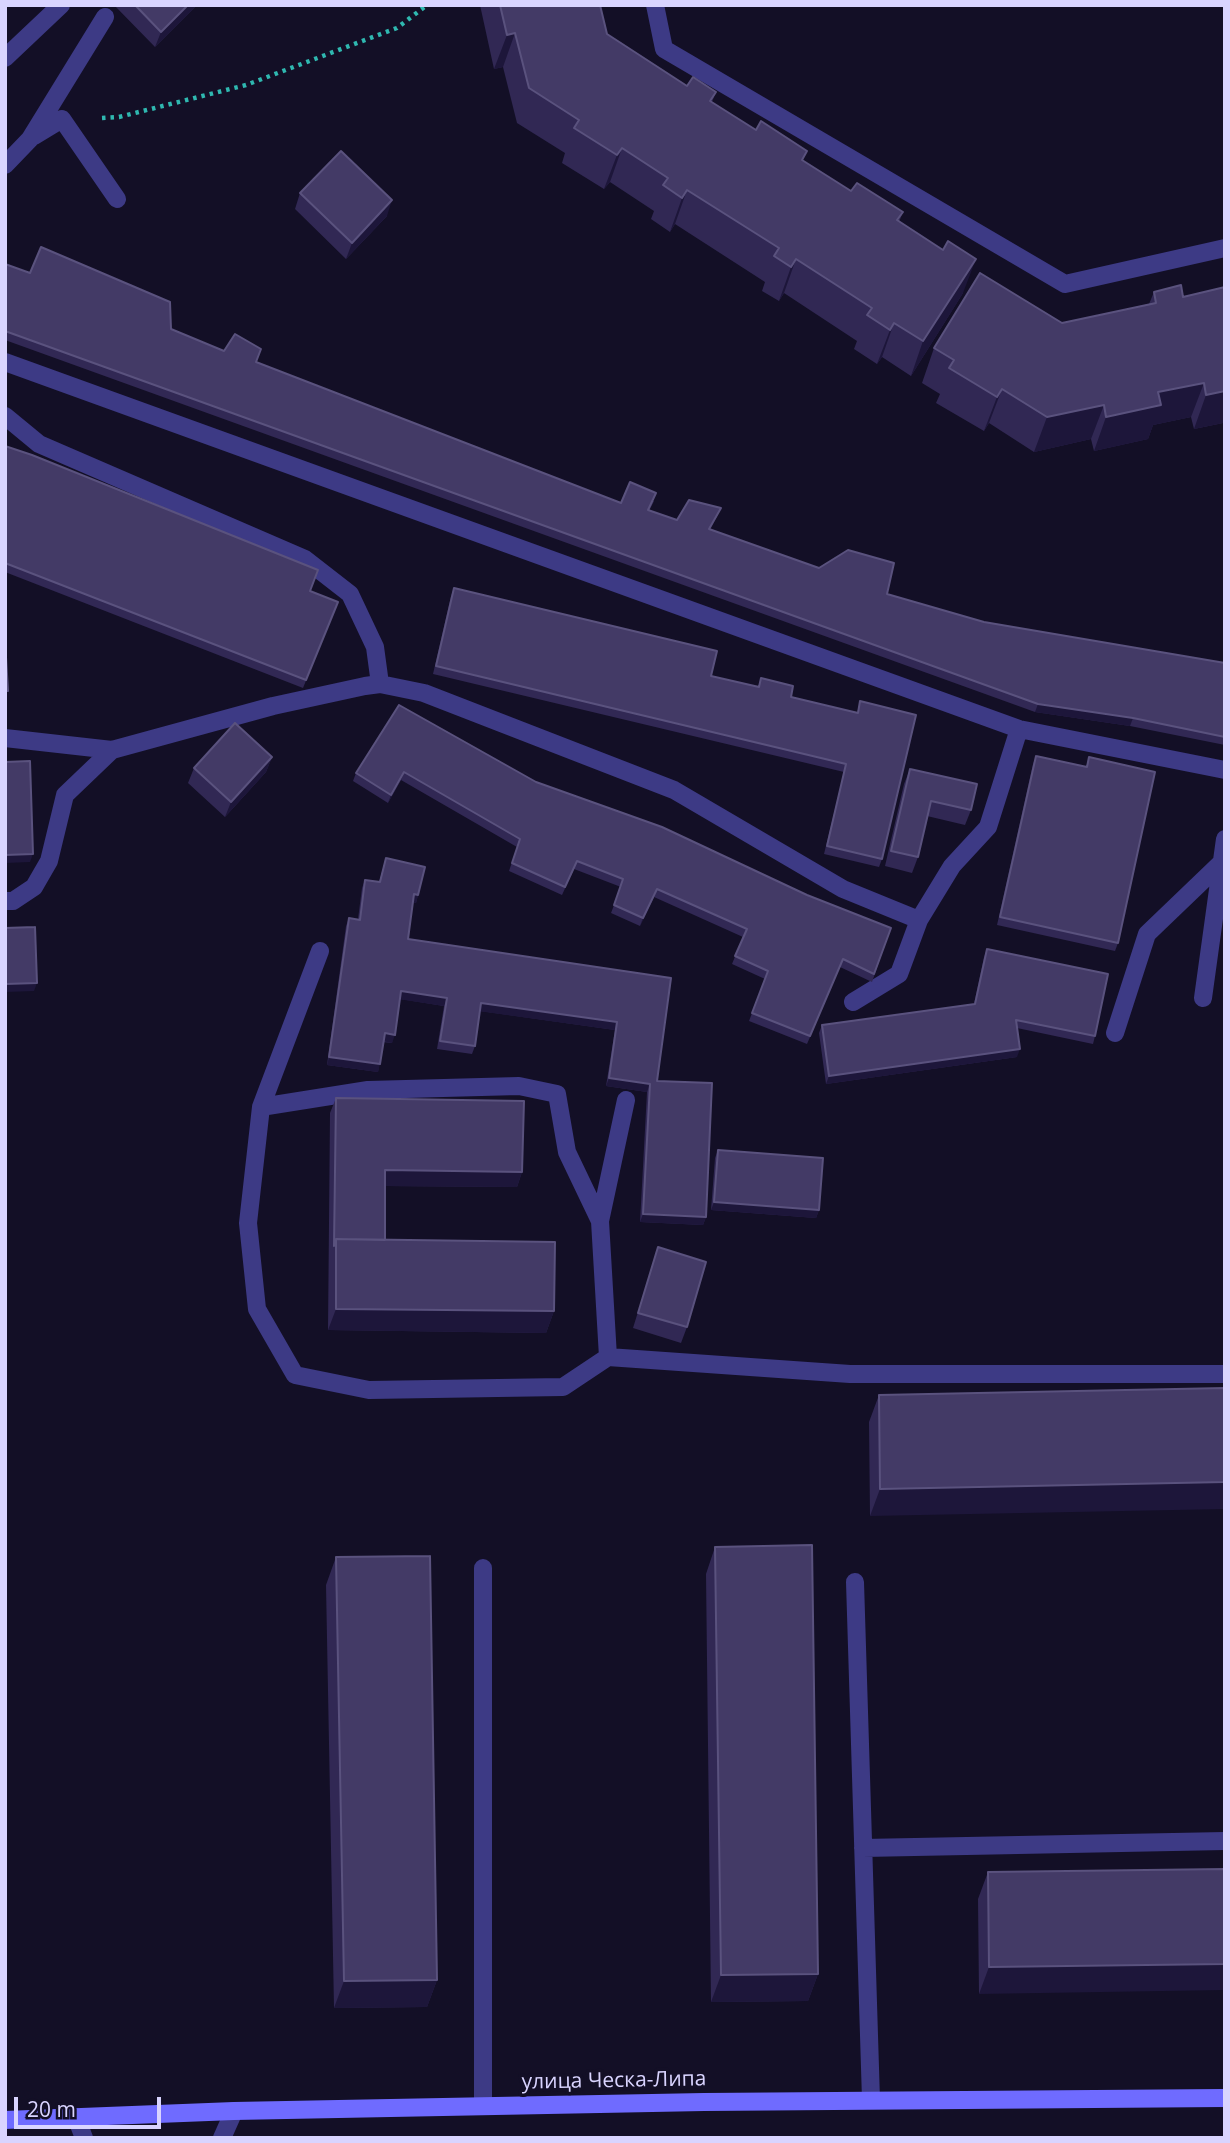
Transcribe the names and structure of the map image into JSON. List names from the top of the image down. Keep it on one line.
{"streets":{"street":["улица Ческа-Липа"]},"scale_bar":"20 m"}
